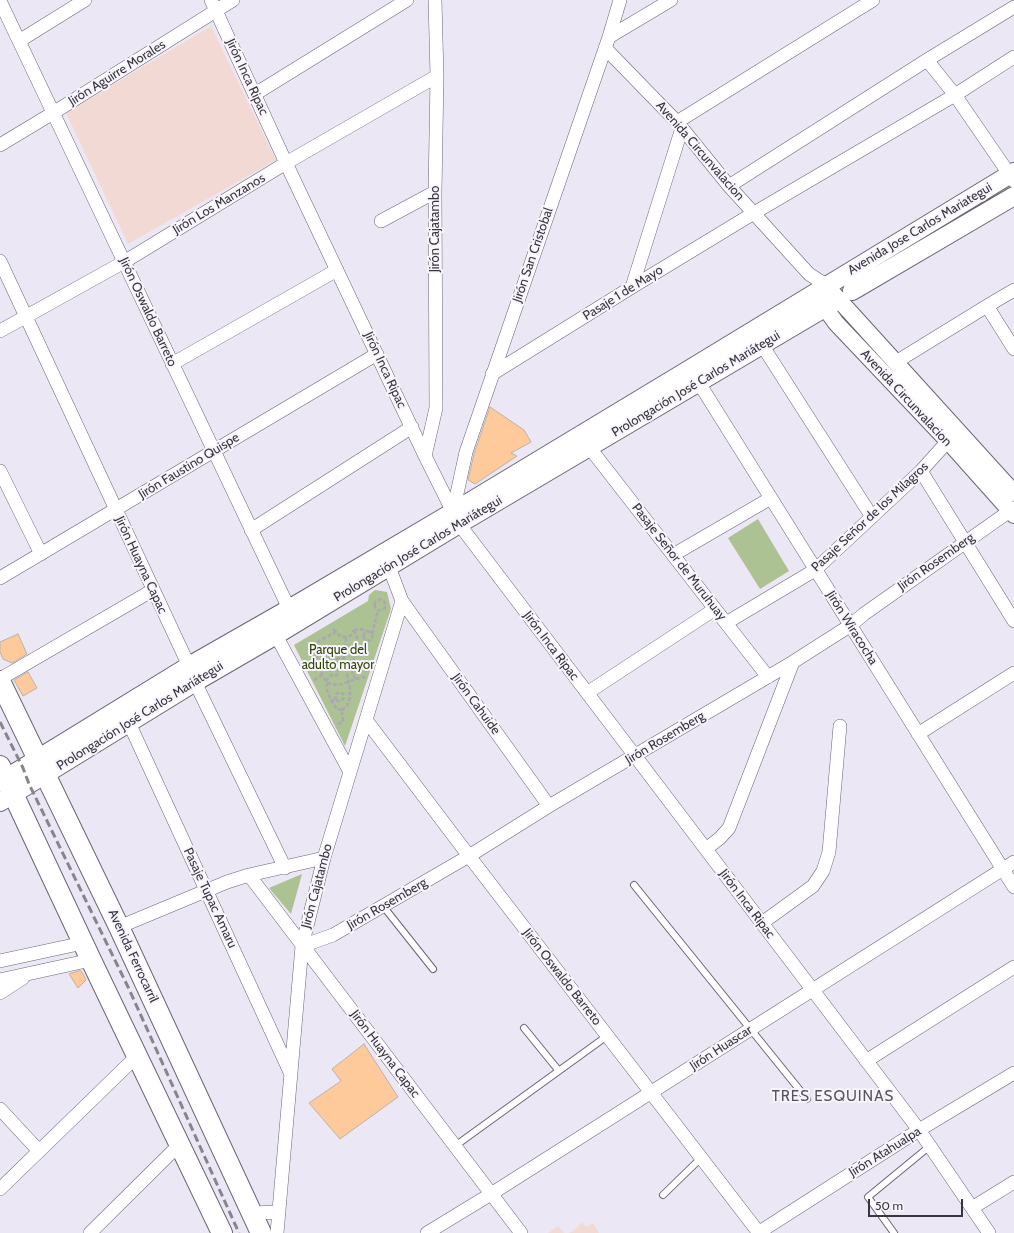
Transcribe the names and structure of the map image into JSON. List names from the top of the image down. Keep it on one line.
{"streets":{"main road":["Avenida Jose Carlos Mariategui","Prolongación José Carlos Mariátegui","Avenida Ferrocarril"],"street":["Jirón Aguirre Morales","Jirón Inca Ripac","Avenida Circunvalacion","Jirón Los Manzanos","Jirón Cajatambo","Jirón San Cristobal","Pasaje 1 de Mayo","Jirón Oswaldo Barreto","Jirón Faustino Quispe","Pasaje Señor de los Milagros","Pasaje Señor de Muruhuay","Jirón Rosemberg","Jirón Huayna Capac","Jirón Wiracocha","Jirón Cahuide","Pasaje Tupac Amaru","Jirón Huascar","Jirón Atahualpa"]},"crossings":[["Jirón Aguirre Morales","Jirón Inca Ripac"],["Jirón Aguirre Morales","Jirón Oswaldo Barreto"],["Jirón Inca Ripac","Jirón Los Manzanos"],["Jirón Inca Ripac","Jirón Cajatambo"],["Jirón Inca Ripac","Jirón San Cristobal"],["Jirón Inca Ripac","Prolongación José Carlos Mariátegui"],["Jirón Inca Ripac","Jirón Faustino Quispe"],["Jirón Inca Ripac","Jirón Rosemberg"],["Jirón Inca Ripac","Jirón Huascar"],["Jirón Inca Ripac","Jirón Atahualpa"],["Avenida Circunvalacion","Avenida Jose Carlos Mariategui"],["Avenida Circunvalacion","Jirón San Cristobal"],["Avenida Circunvalacion","Pasaje 1 de Mayo"],["Avenida Circunvalacion","Prolongación José Carlos Mariátegui"],["Avenida Circunvalacion","Pasaje Señor de los Milagros"],["Avenida Circunvalacion","Jirón Rosemberg"],["Jirón Los Manzanos","Jirón Cajatambo"],["Jirón Los Manzanos","Jirón Oswaldo Barreto"],["Jirón Los Manzanos","Jirón Huayna Capac"],["Jirón Cajatambo","Jirón Oswaldo Barreto"],["Jirón Cajatambo","Jirón Rosemberg"],["Jirón Cajatambo","Jirón Huayna Capac"],["Jirón Cajatambo","Jirón Cahuide"],["Jirón Cajatambo","Pasaje Tupac Amaru"],["Avenida Jose Carlos Mariategui","Prolongación José Carlos Mariátegui"],["Jirón San Cristobal","Pasaje 1 de Mayo"],["Jirón San Cristobal","Prolongación José Carlos Mariátegui"],["Jirón Oswaldo Barreto","Prolongación José Carlos Mariátegui"],["Jirón Oswaldo Barreto","Jirón Faustino Quispe"],["Jirón Oswaldo Barreto","Jirón Rosemberg"],["Jirón Oswaldo Barreto","Jirón Huascar"],["Jirón Oswaldo Barreto","Jirón Atahualpa"],["Prolongación José Carlos Mariátegui","Pasaje Señor de Muruhuay"],["Prolongación José Carlos Mariátegui","Jirón Huayna Capac"],["Prolongación José Carlos Mariátegui","Jirón Wiracocha"],["Prolongación José Carlos Mariátegui","Pasaje Tupac Amaru"],["Prolongación José Carlos Mariátegui","Avenida Ferrocarril"],["Jirón Faustino Quispe","Jirón Huayna Capac"],["Pasaje Señor de los Milagros","Pasaje Señor de Muruhuay"],["Pasaje Señor de los Milagros","Jirón Wiracocha"],["Pasaje Señor de Muruhuay","Jirón Rosemberg"],["Jirón Rosemberg","Jirón Huayna Capac"],["Jirón Rosemberg","Jirón Wiracocha"],["Jirón Rosemberg","Jirón Cahuide"],["Jirón Huayna Capac","Jirón Huascar"],["Jirón Wiracocha","Jirón Huascar"]],"districts":["TRES ESQUINAS"],"parks":["Parque del adulto mayor"],"scale_bar":"50 m"}
